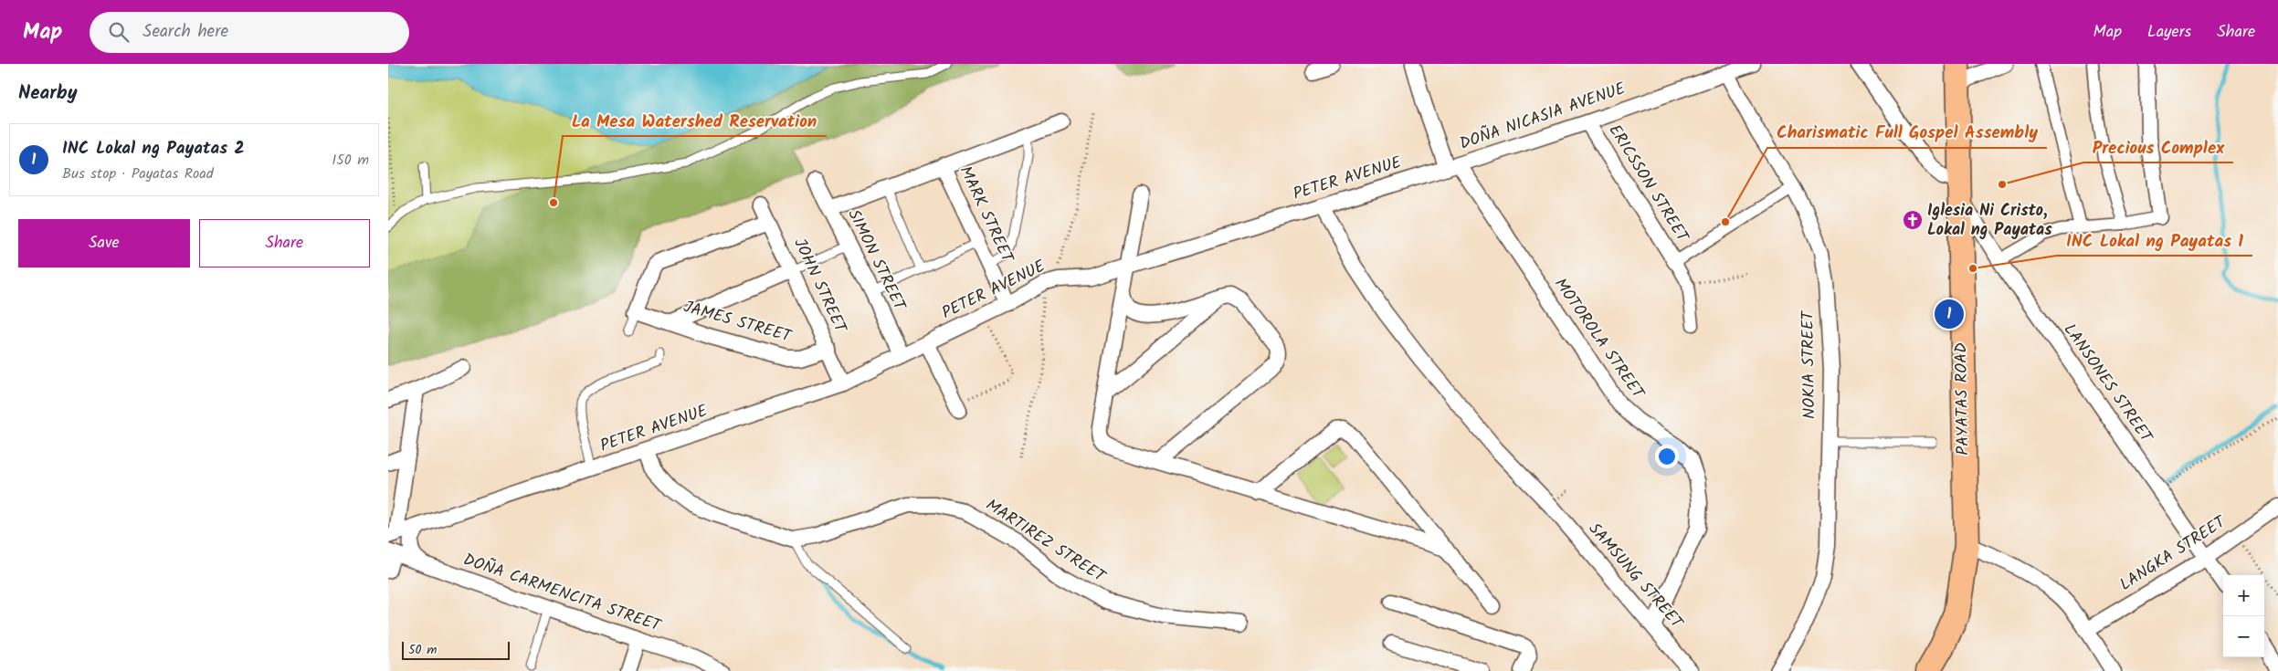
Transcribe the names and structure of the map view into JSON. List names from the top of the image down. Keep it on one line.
{"streets":{"main road":["PAYATAS ROAD"],"street":["DOÑA NICASIA AVENUE","PETER AVENUE","ERICSSON STREET","MARK STREET","SIMON STREET","JOHN STREET","JAMES STREET","MOTOROLA STREET","NOKIA STREET","LANSONES STREET","MARTIREZ STREET","LANGKA STREET","SAMSUNG STREET","DOÑA CARMENCITA STREET"]},"crossings":[["DOÑA NICASIA AVENUE","PETER AVENUE"],["DOÑA NICASIA AVENUE","ERICSSON STREET"],["DOÑA NICASIA AVENUE","MOTOROLA STREET"],["DOÑA NICASIA AVENUE","NOKIA STREET"],["PETER AVENUE","MARK STREET"],["PETER AVENUE","SIMON STREET"],["PETER AVENUE","JOHN STREET"],["PETER AVENUE","MOTOROLA STREET"],["PETER AVENUE","MARTIREZ STREET"],["PETER AVENUE","SAMSUNG STREET"],["ERICSSON STREET","NOKIA STREET"],["JOHN STREET","JAMES STREET"],["MOTOROLA STREET","SAMSUNG STREET"],["LANSONES STREET","PAYATAS ROAD"],["LANSONES STREET","LANGKA STREET"]],"places":{"other":["Precious Complex","La Mesa Watershed Reservation","Charismatic Full Gospel Assembly","INC Lokal ng Payatas 1"],"church":["Iglesia Ni Cristo, Lokal ng Payatas"]},"scale_bar":"50 m","page":{"header":"Map","search":"Search here","nav":["Map","Layers","Share"],"heading":"Nearby","list":[{"mark":"1","name":"INC Lokal ng Payatas 2","note":"Bus stop · Payatas Road","value":"150 m"}],"buttons":["Save","Share"],"pins":"1","map_buttons":["+","−"],"scale":"50 m"}}
